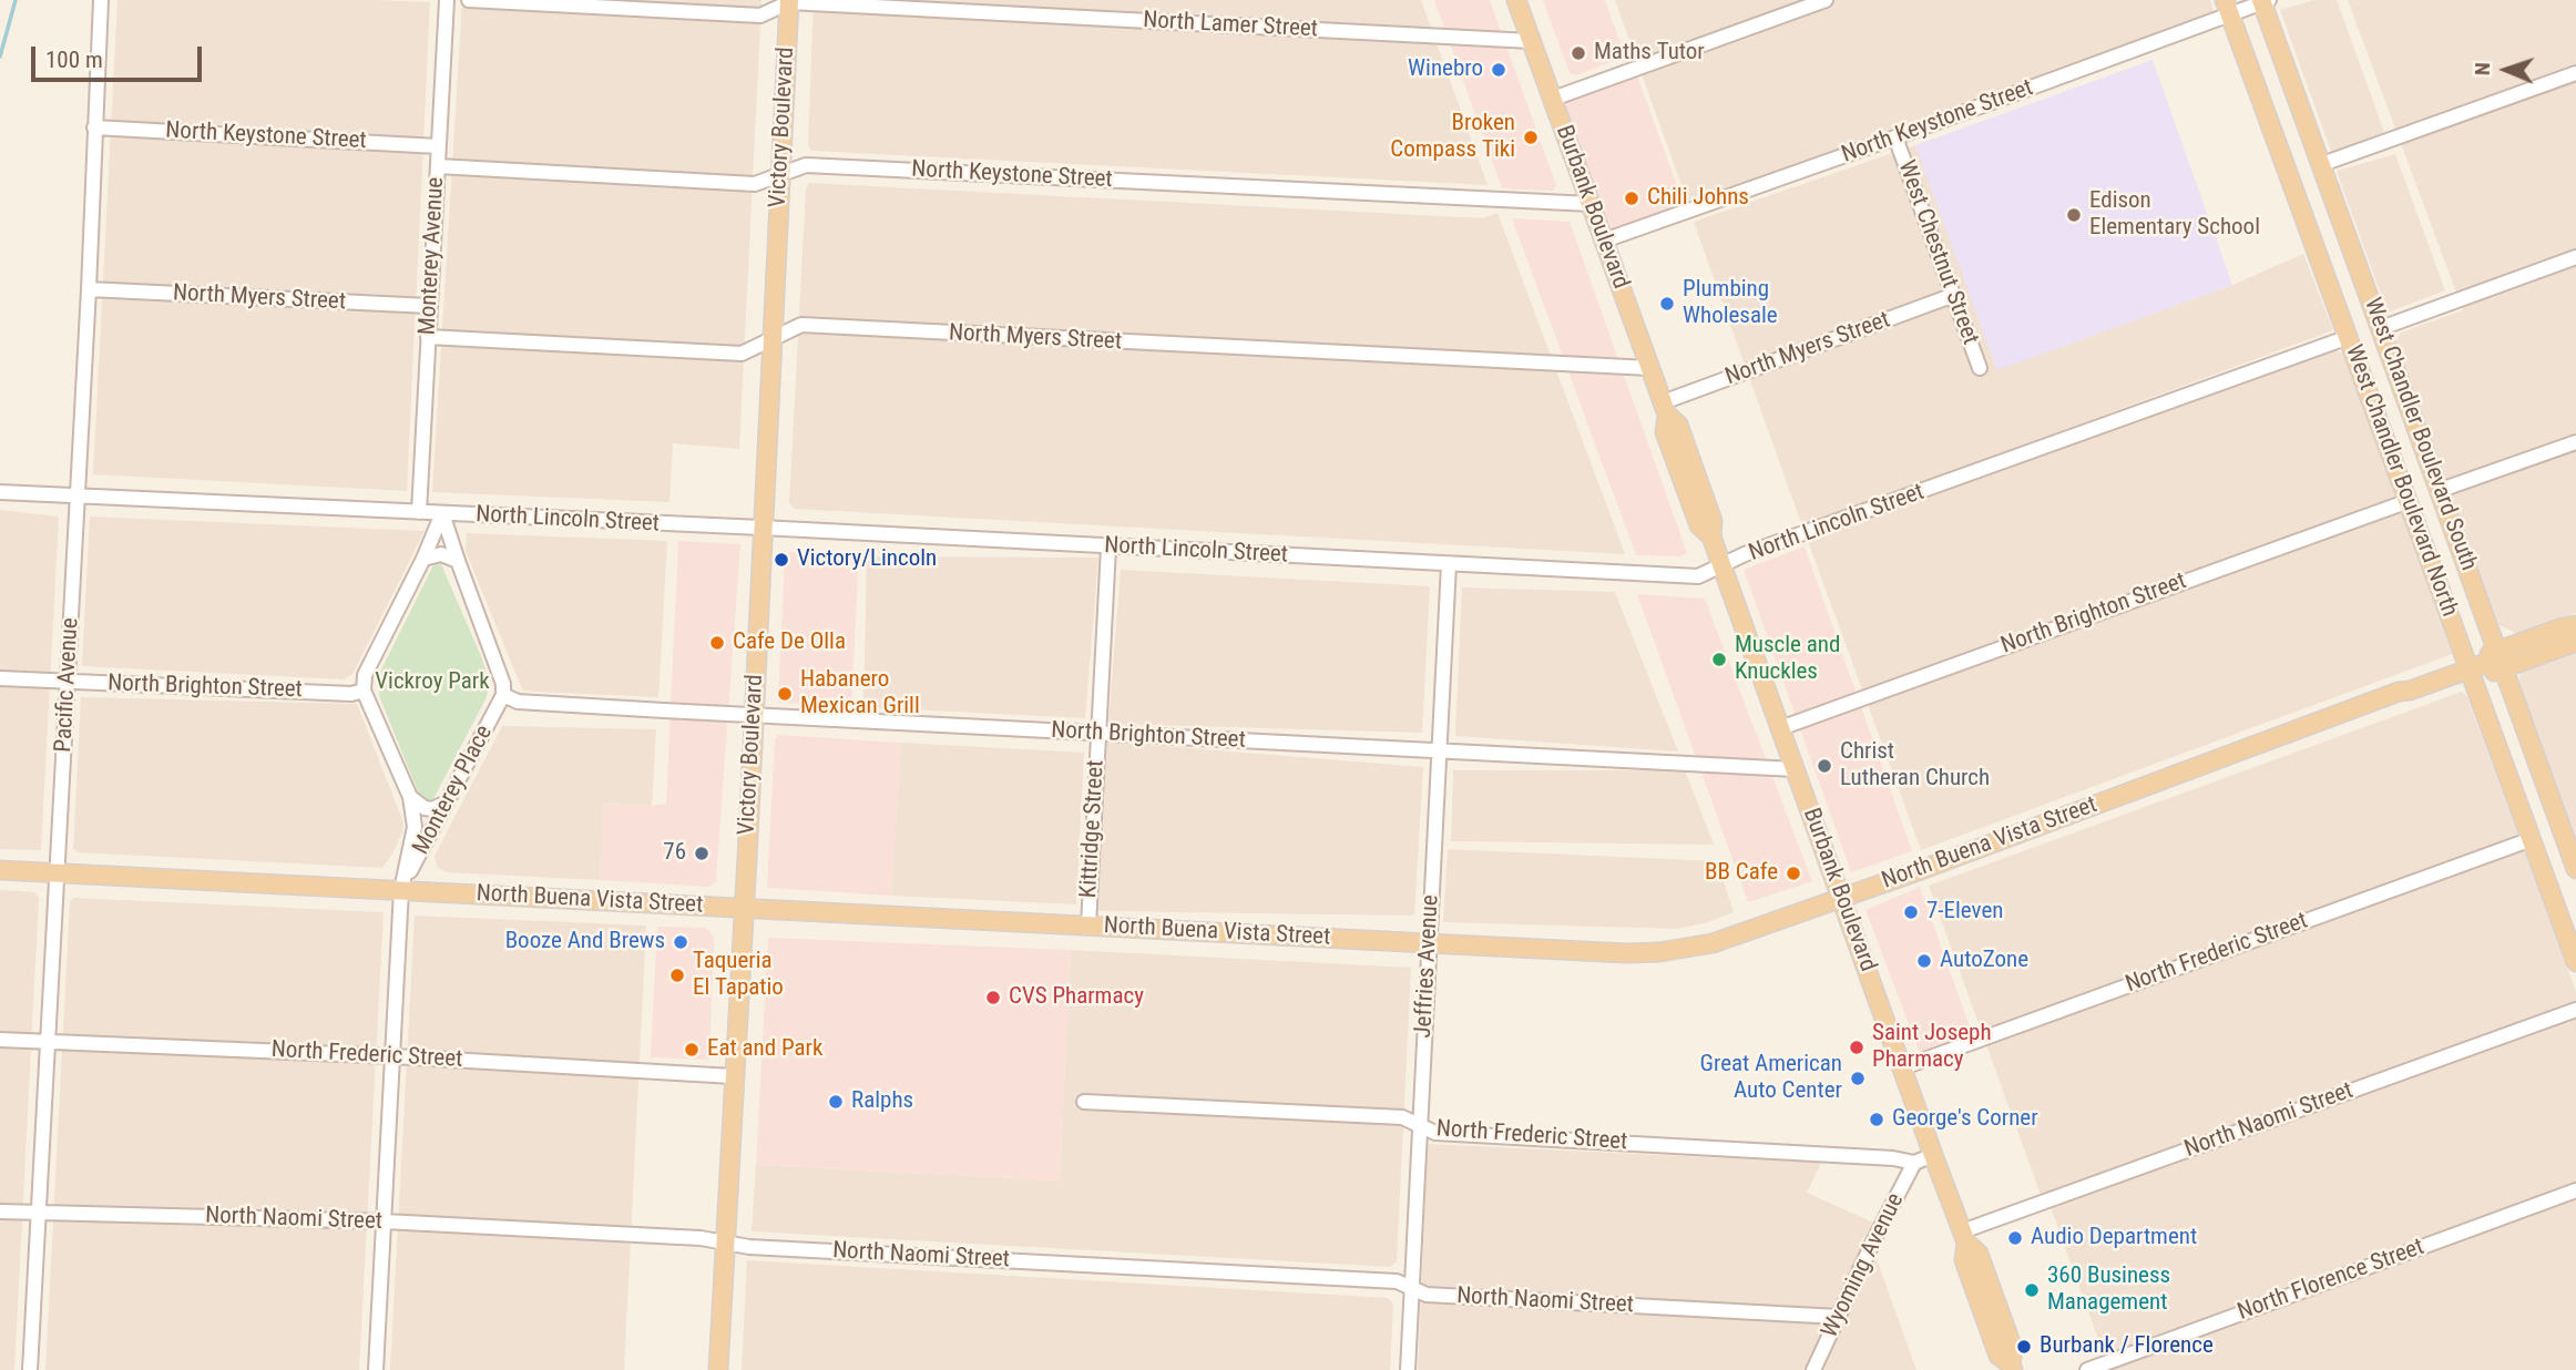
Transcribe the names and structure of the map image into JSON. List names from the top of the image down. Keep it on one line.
{"streets":{"main road":["Victory Boulevard","Burbank Boulevard","West Chandler Boulevard South","West Chandler Boulevard North","North Buena Vista Street"],"street":["North Lamer Street","North Keystone Street","West Chestnut Street","Monterey Avenue","North Myers Street","North Lincoln Street","North Brighton Street","Pacific Avenue","Monterey Place","Kittridge Street","North Frederic Street","Jeffries Avenue","North Naomi Street","Wyoming Avenue","North Florence Street"]},"crossings":[["North Lamer Street","Victory Boulevard"],["North Lamer Street","Burbank Boulevard"],["North Keystone Street","Victory Boulevard"],["North Keystone Street","Burbank Boulevard"],["North Keystone Street","West Chestnut Street"],["North Keystone Street","Monterey Avenue"],["North Keystone Street","West Chandler Boulevard South"],["North Keystone Street","West Chandler Boulevard North"],["North Keystone Street","Pacific Avenue"],["Victory Boulevard","North Myers Street"],["Victory Boulevard","North Lincoln Street"],["Victory Boulevard","North Brighton Street"],["Victory Boulevard","North Buena Vista Street"],["Victory Boulevard","North Frederic Street"],["Victory Boulevard","North Naomi Street"],["Burbank Boulevard","North Myers Street"],["Burbank Boulevard","North Lincoln Street"],["Burbank Boulevard","North Brighton Street"],["Burbank Boulevard","North Buena Vista Street"],["Burbank Boulevard","North Frederic Street"],["Burbank Boulevard","North Naomi Street"],["West Chestnut Street","North Myers Street"],["Monterey Avenue","North Myers Street"],["Monterey Avenue","North Lincoln Street"],["North Myers Street","Pacific Avenue"],["West Chandler Boulevard South","North Buena Vista Street"],["West Chandler Boulevard North","North Lincoln Street"],["West Chandler Boulevard North","North Brighton Street"],["West Chandler Boulevard North","North Buena Vista Street"],["West Chandler Boulevard North","North Frederic Street"],["North Lincoln Street","Pacific Avenue"],["North Lincoln Street","Kittridge Street"],["North Lincoln Street","Jeffries Avenue"],["North Brighton Street","Pacific Avenue"],["North Brighton Street","Monterey Place"],["North Brighton Street","Kittridge Street"],["North Brighton Street","Jeffries Avenue"],["Pacific Avenue","North Buena Vista Street"],["Pacific Avenue","North Frederic Street"],["Pacific Avenue","North Naomi Street"],["Monterey Place","North Buena Vista Street"],["Kittridge Street","North Buena Vista Street"],["North Buena Vista Street","Jeffries Avenue"],["North Frederic Street","Jeffries Avenue"],["North Frederic Street","Wyoming Avenue"],["Jeffries Avenue","North Naomi Street"],["North Naomi Street","Wyoming Avenue"]],"parks":["Vickroy Park"],"places":["Maths Tutor","Winebro","Broken Compass Tiki","Chili Johns","Edison Elementary School","Plumbing Wholesale","Victory/Lincoln","Cafe De Olla","Muscle and Knuckles","Habanero Mexican Grill","Christ Lutheran Church","76","BB Cafe","7-Eleven","Booze And Brews","AutoZone","Taqueria El Tapatio","CVS Pharmacy","Saint Joseph Pharmacy","Eat and Park","Great American Auto Center","Ralphs","George's Corner","Audio Department","360 Business Management","Burbank / Florence"],"scale_bar":"100 m","north":"left"}
